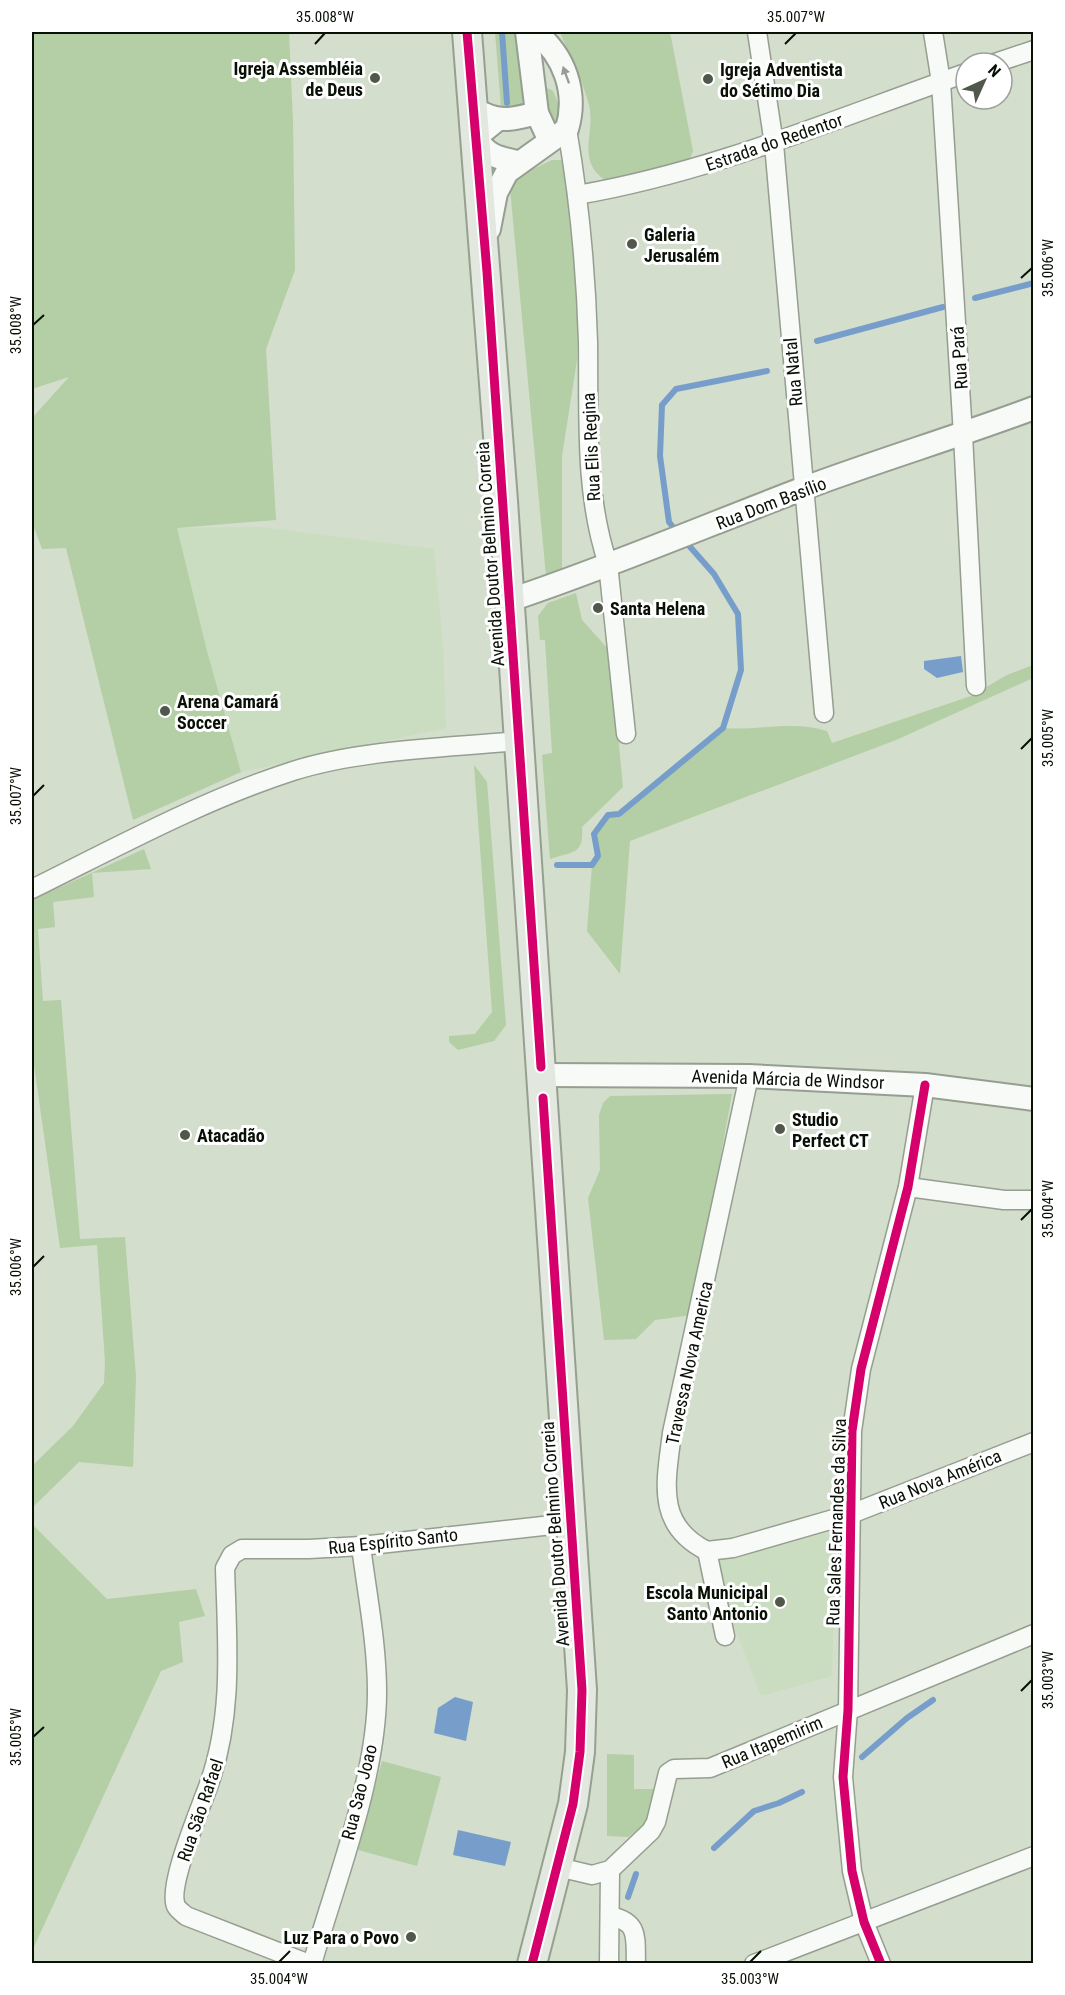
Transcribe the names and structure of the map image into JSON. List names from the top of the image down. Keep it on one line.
{"streets":{"main road":["Avenida Doutor Belmino Correia"],"street":["Estrada do Redentor","Rua Pará","Rua Natal","Rua Elis Regina","Rua Dom Basílio","Avenida Márcia de Windsor","Travessa Nova America","Rua Nova América","Rua Sales Fernandes da Silva","Rua Espírito Santo","Rua Itapemirim","Rua Sao Joao","Rua São Rafael"]},"crossings":[["Estrada do Redentor","Rua Pará"],["Estrada do Redentor","Rua Natal"],["Estrada do Redentor","Rua Elis Regina"],["Rua Pará","Rua Dom Basílio"],["Rua Natal","Rua Dom Basílio"],["Rua Elis Regina","Rua Dom Basílio"],["Rua Elis Regina","Avenida Doutor Belmino Correia"],["Rua Dom Basílio","Avenida Doutor Belmino Correia"],["Avenida Doutor Belmino Correia","Avenida Márcia de Windsor"],["Avenida Doutor Belmino Correia","Rua Espírito Santo"],["Avenida Márcia de Windsor","Travessa Nova America"],["Avenida Márcia de Windsor","Rua Sales Fernandes da Silva"],["Travessa Nova America","Rua Nova América"],["Rua Nova América","Rua Sales Fernandes da Silva"],["Rua Sales Fernandes da Silva","Rua Itapemirim"],["Rua Espírito Santo","Rua Sao Joao"],["Rua Espírito Santo","Rua São Rafael"],["Rua Sao Joao","Rua São Rafael"]],"places":["Igreja Assembléia de Deus","Igreja Adventista do Sétimo Dia","Galeria Jerusalém","Santa Helena","Arena Camará Soccer","Studio Perfect CT","Atacadão","Escola Municipal Santo Antonio","Luz Para o Povo"],"north":"top right","coordinates":["35.008°W","35.007°W","35.006°W","35.005°W","35.004°W","35.003°W"]}
